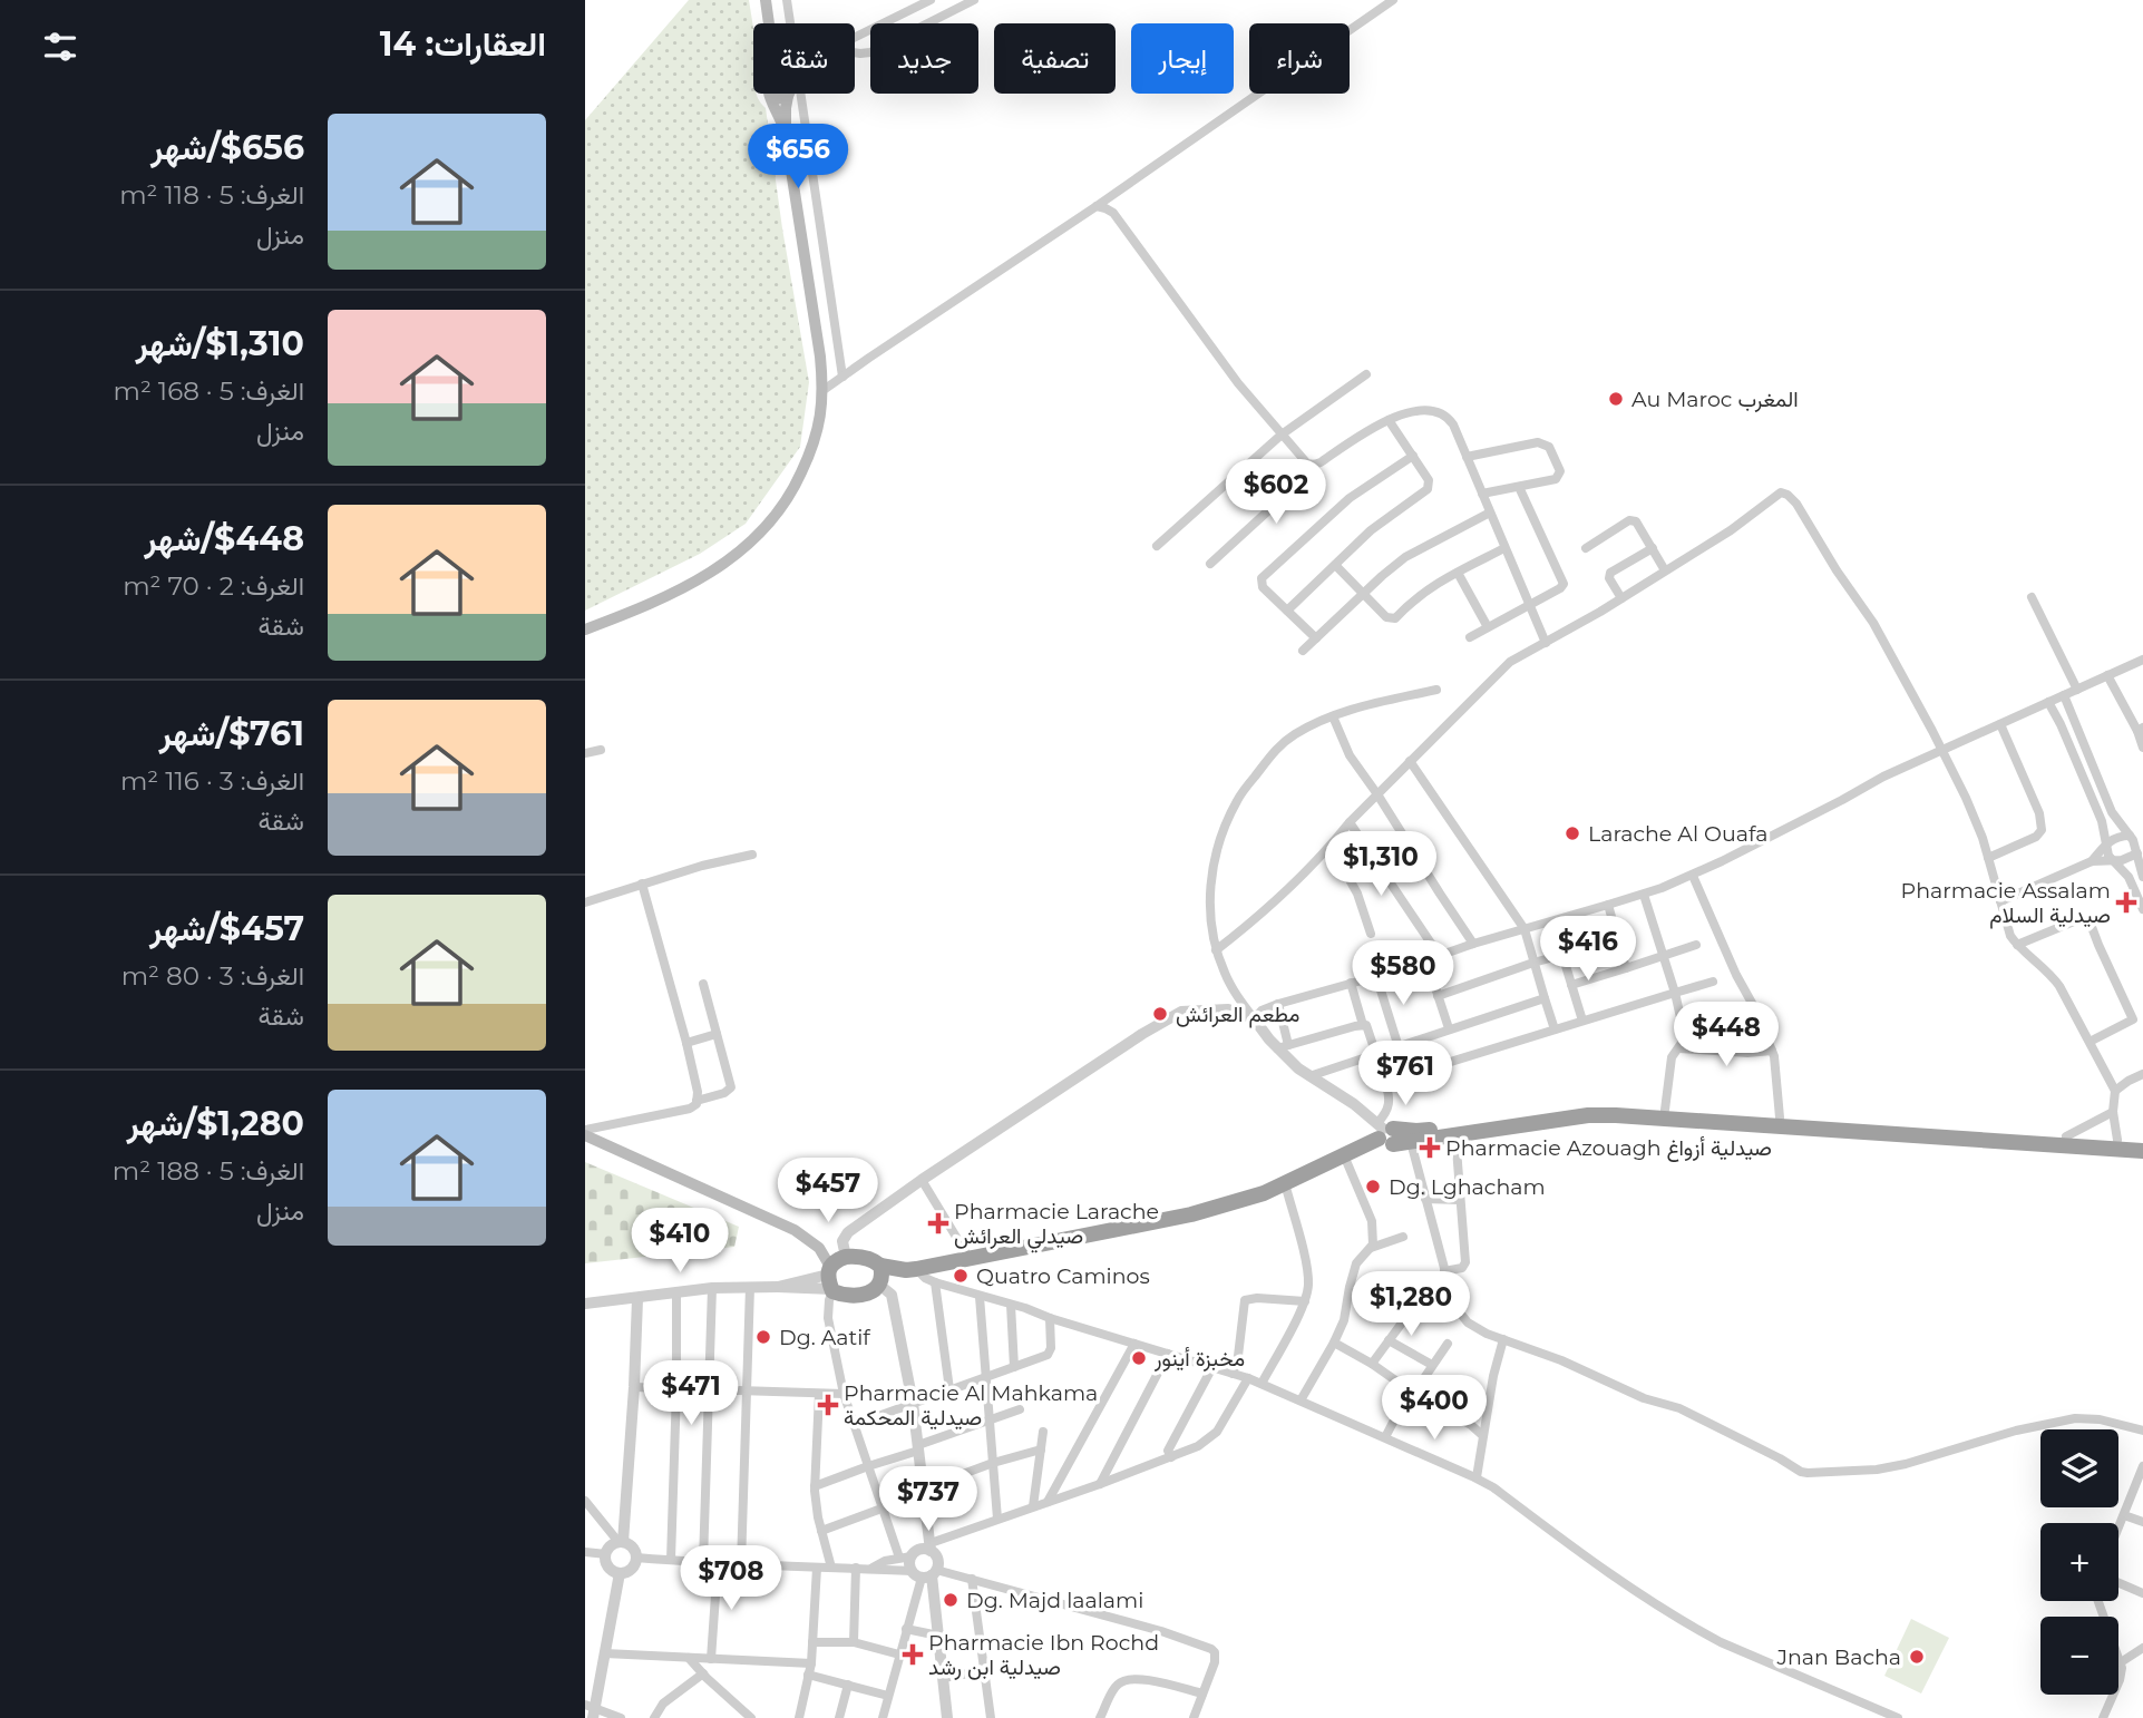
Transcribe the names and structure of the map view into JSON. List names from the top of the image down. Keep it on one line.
{"places":{"other":["Au Maroc المغرب","Larache Al Ouafa","مطعم العرائش","Dg. Lghacham","Quatro Caminos","Dg. Aatif","مخبزة أينور","Dg. Majd laalami","Jnan Bacha"],"health":["Pharmacie Assalam صيدلية السلام","Pharmacie Azouagh صيدلية أزواغ","Pharmacie Larache صيدلي العرائش","Pharmacie Al Mahkama صيدلية المحكمة","Pharmacie Ibn Rochd صيدلية ابن رشد"]},"page":{"heading":"العقارات: 14","chip":["شراء","إيجار","تصفية","جديد","شقة"],"list":[{"name":"$656/شهر","note":"الغرف: 5 · 118 m² · منزل"},{"name":"$1,310/شهر","note":"الغرف: 5 · 168 m² · منزل"},{"name":"$448/شهر","note":"الغرف: 2 · 70 m² · شقة"},{"name":"$761/شهر","note":"الغرف: 3 · 116 m² · شقة"},{"name":"$457/شهر","note":"الغرف: 3 · 80 m² · شقة"},{"name":"$1,280/شهر","note":"الغرف: 5 · 188 m² · منزل"}],"price":["$656","$602","$1,310","$416","$580","$448","$761","$457","$410","$1,280","$471","$400","$737","$708"],"map_buttons":["+","−"]}}
